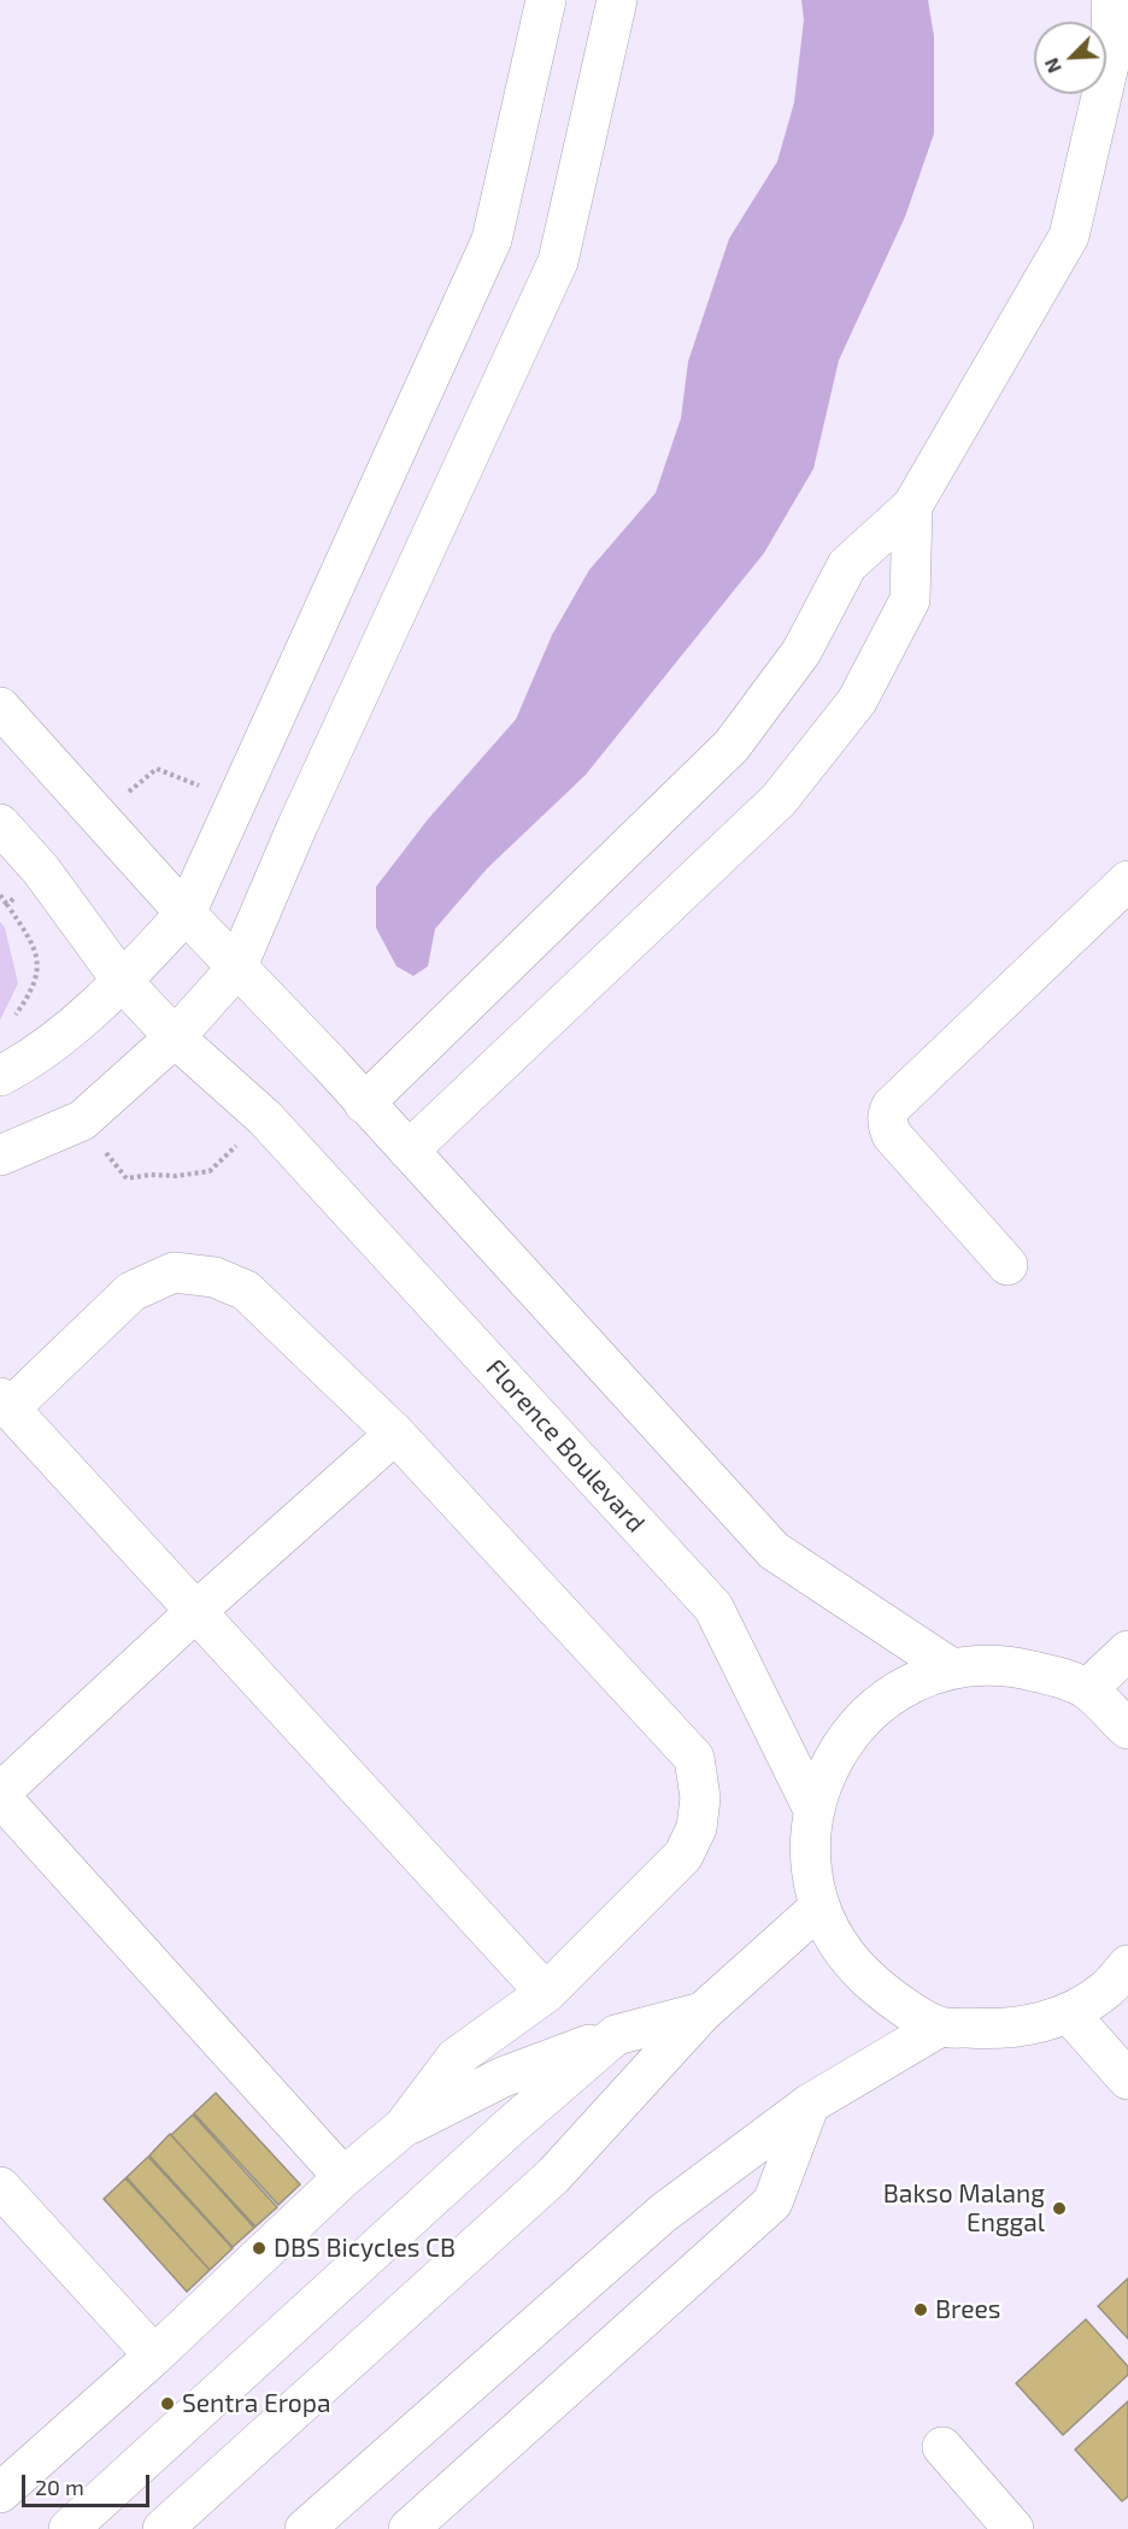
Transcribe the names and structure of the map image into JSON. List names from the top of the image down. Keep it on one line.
{"streets":{"street":["Florence Boulevard"]},"places":["Bakso Malang Enggal","DBS Bicycles CB","Brees","Sentra Eropa"],"scale_bar":"20 m","north":"bottom left"}
